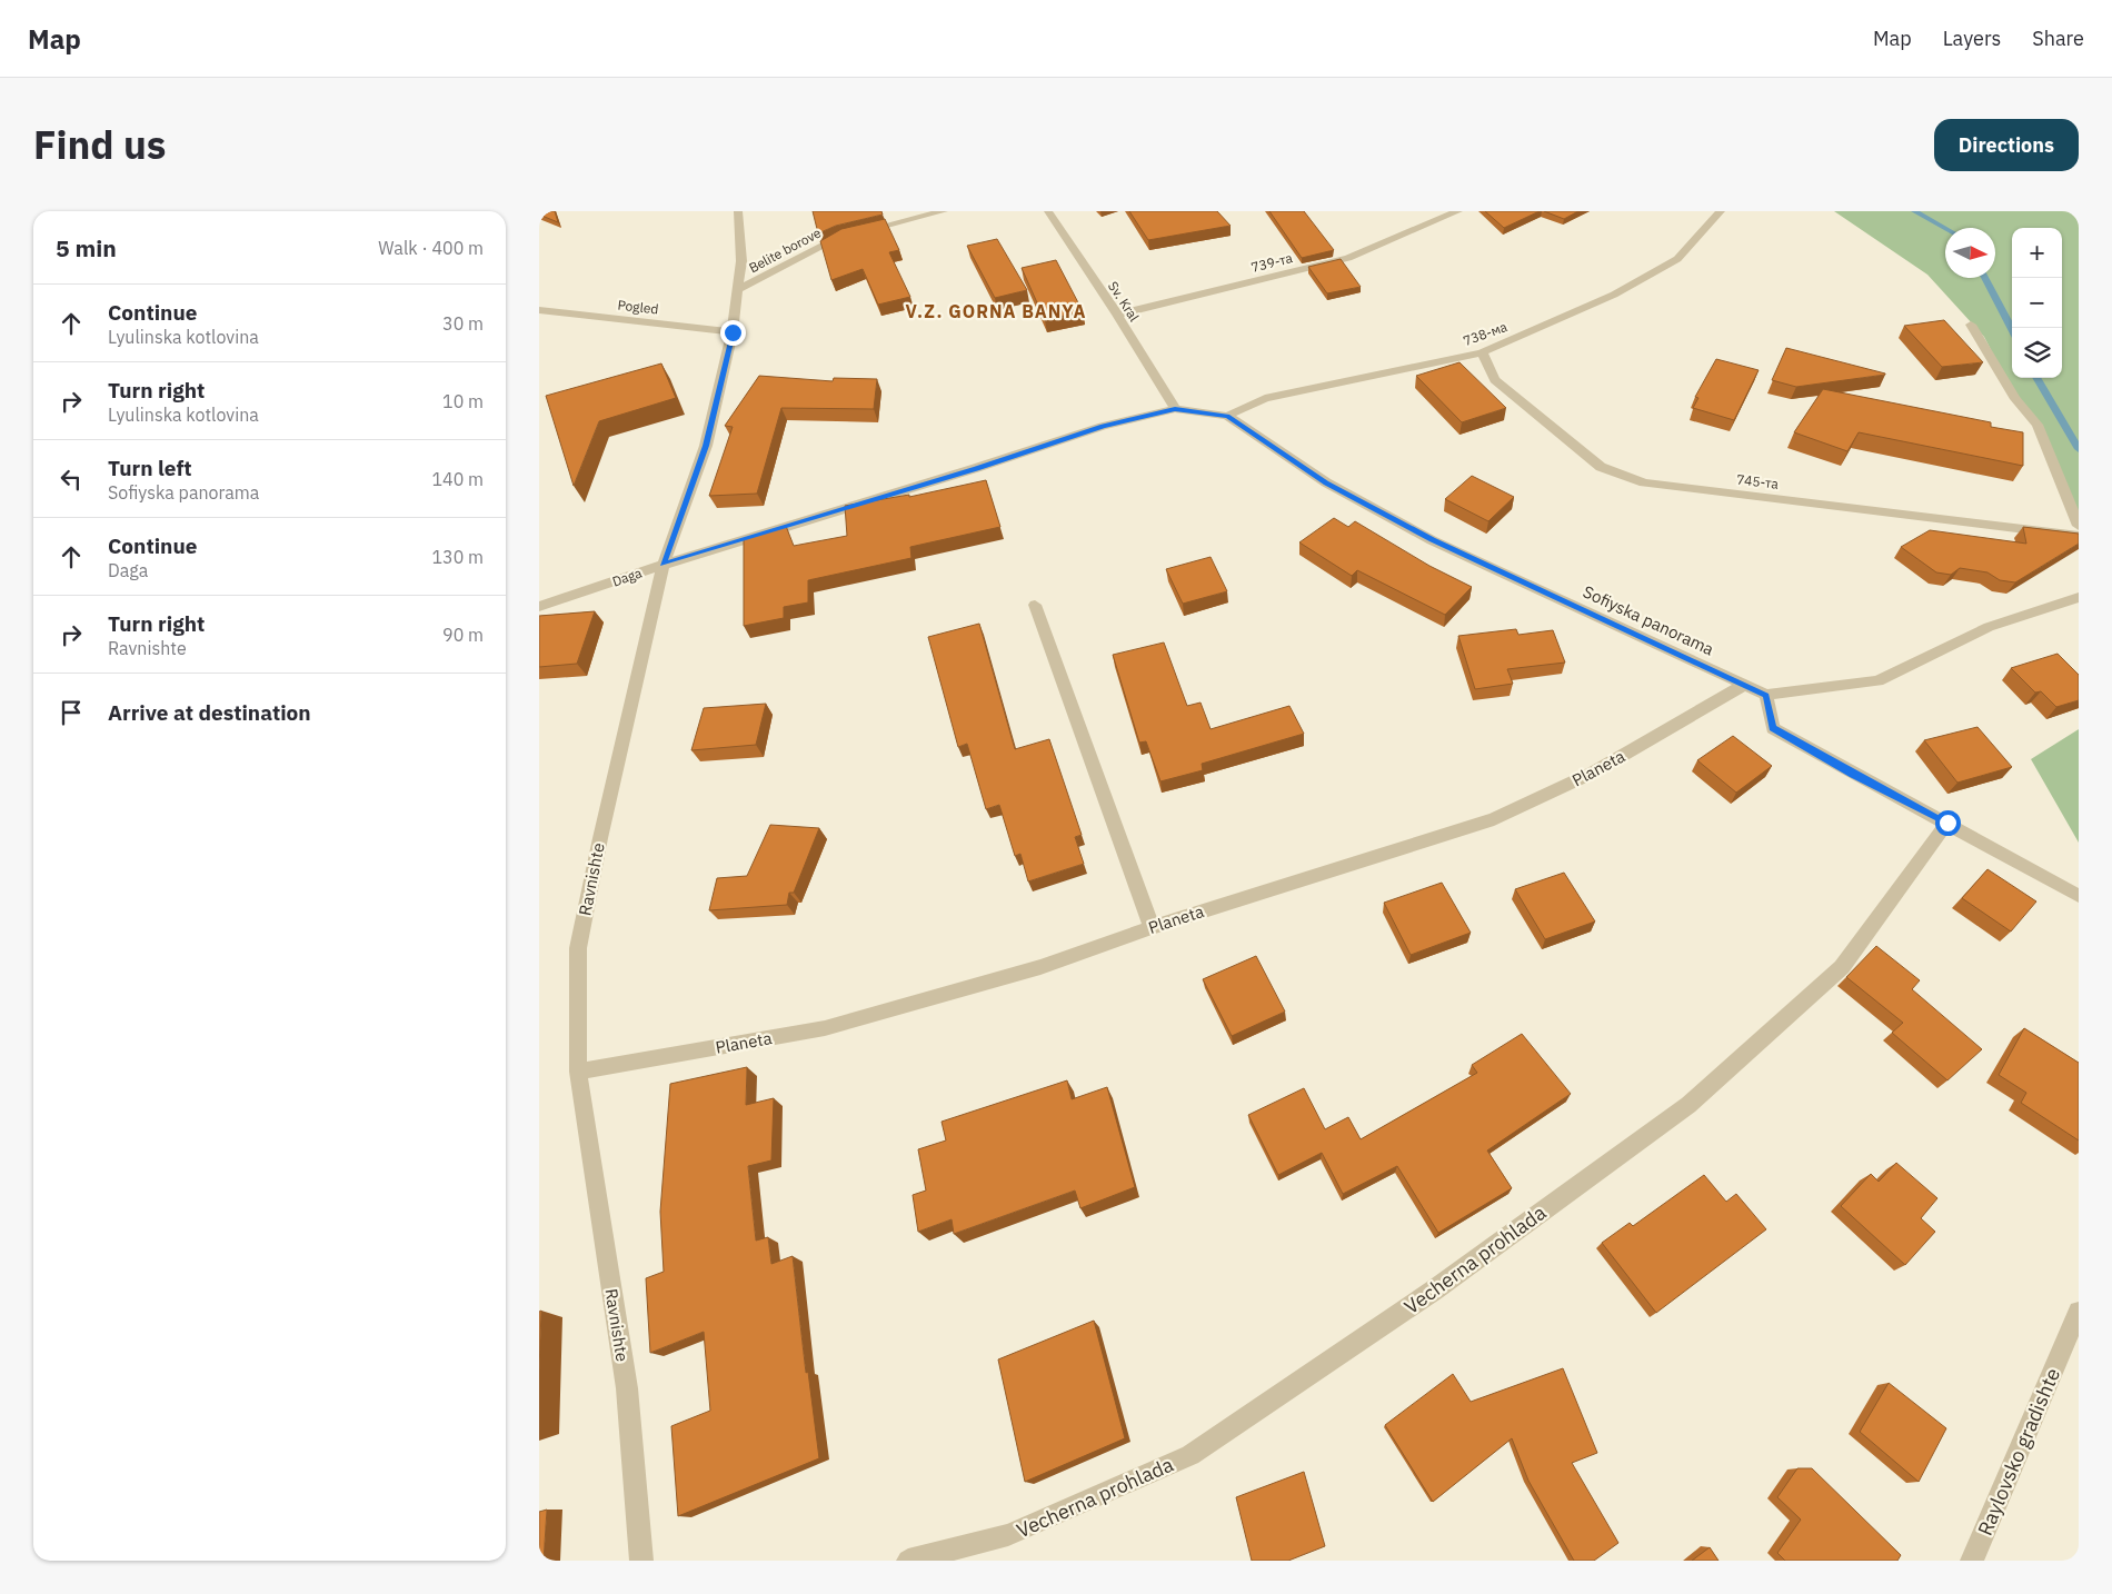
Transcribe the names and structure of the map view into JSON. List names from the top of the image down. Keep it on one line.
{"streets":{"street":["Belite borove","739-та","Sv. Kral","Pogled","738-ма","745-та","Daga","Sofiyska panorama","Planeta","Ravnishte","Vecherna prohlada","Raylovsko gradishte"]},"crossings":[["Belite borove","Ravnishte"],["739-та","Sv. Kral"],["Sv. Kral","Daga"],["Pogled","Ravnishte"],["738-ма","745-та"],["738-ма","Daga"],["738-ма","Sofiyska panorama"],["Daga","Sofiyska panorama"],["Daga","Ravnishte"],["Sofiyska panorama","Planeta"],["Planeta","Ravnishte"]],"districts":["V.Z. GORNA BANYA"],"north":"right","page":{"header":"Map","nav":["Map","Layers","Share"],"title":"Find us","buttons":"Directions","heading":["5 min","Walk · 400 m"],"map_buttons":["+","−"],"list":[["Continue","Lyulinska kotlovina","30 m"],["Turn right","Lyulinska kotlovina","10 m"],["Turn left","Sofiyska panorama","140 m"],["Continue","Daga","130 m"],["Turn right","Ravnishte","90 m"],"Arrive at destination"]}}
